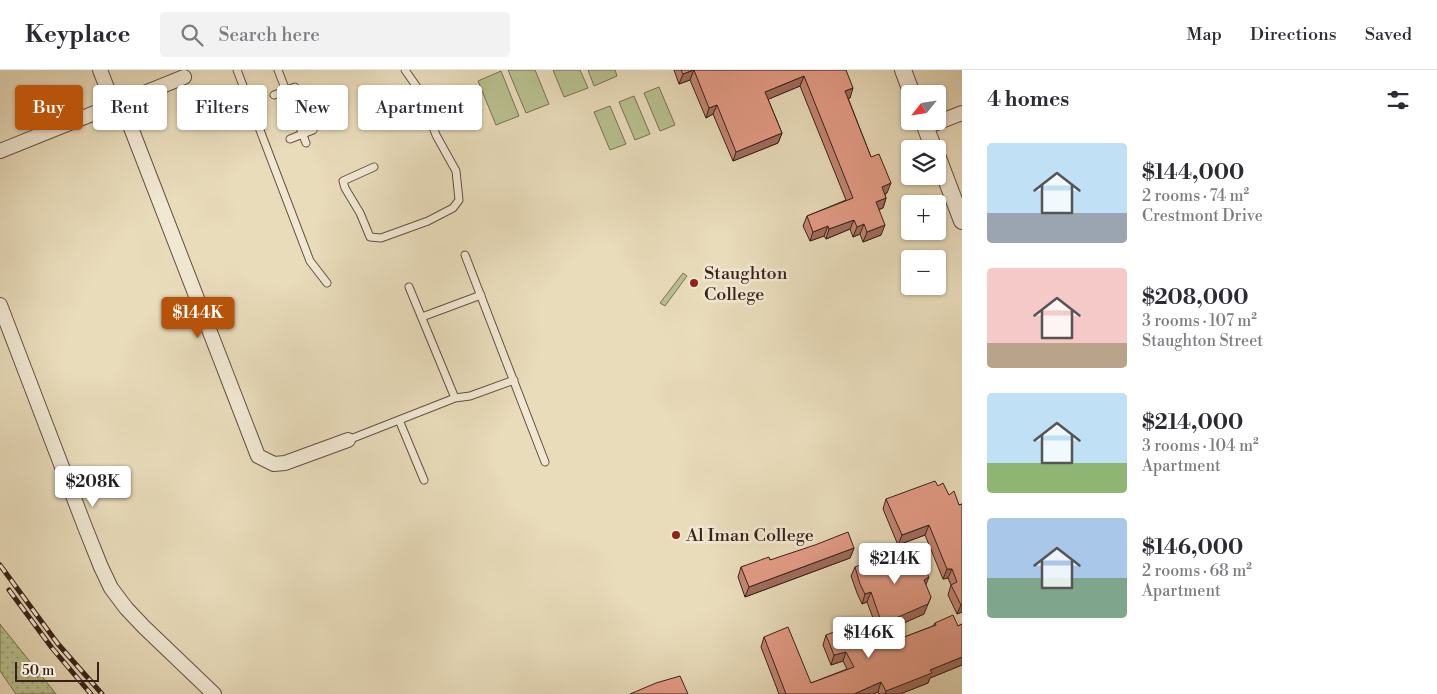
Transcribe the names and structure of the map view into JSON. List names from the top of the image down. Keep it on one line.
{"places":["Staughton College","Al Iman College"],"scale_bar":"50 m","north":"bottom left","page":{"header":"Keyplace","search":"Search here","nav":["Map","Directions","Saved"],"heading":"4 homes","map_buttons":["+","−"],"chip":["Buy","Rent","Filters","New","Apartment"],"list":[{"name":"$144,000","note":"2 rooms · 74 m² · Crestmont Drive"},{"name":"$208,000","note":"3 rooms · 107 m² · Staughton Street"},{"name":"$214,000","note":"3 rooms · 104 m² · Apartment"},{"name":"$146,000","note":"2 rooms · 68 m² · Apartment"}],"price":["$144K","$208K","$214K","$146K"],"scale":"50 m"}}
